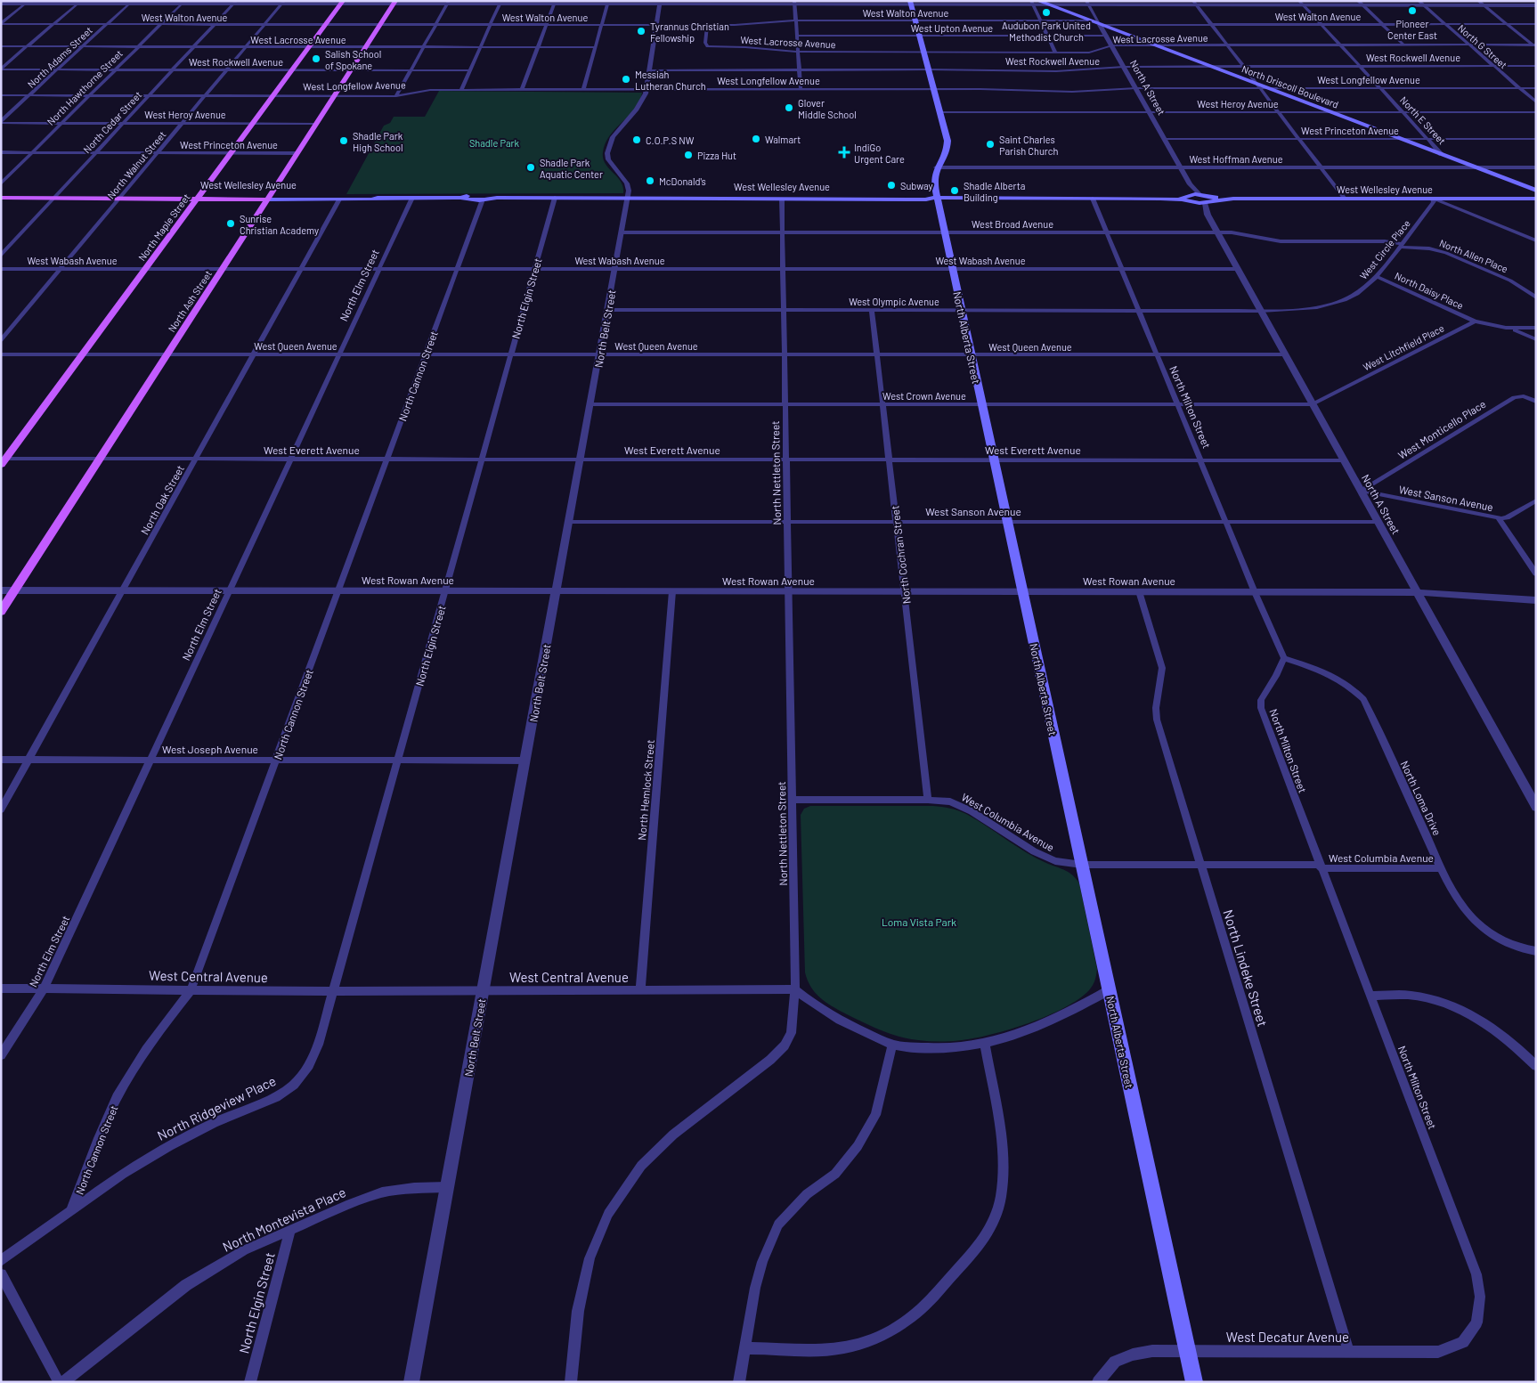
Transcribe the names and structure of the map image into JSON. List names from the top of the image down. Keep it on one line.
{"streets":{"main road":["North Driscoll Boulevard","West Wellesley Avenue","North Maple Street","North Ash Street","North Alberta Street"],"street":["West Walton Avenue","West Upton Avenue","West Lacrosse Avenue","North G Street","North Adams Street","West Rockwell Avenue","West Longfellow Avenue","North Hawthorne Street","North A Street","West Heroy Avenue","North E Street","North Cedar Street","West Princeton Avenue","West Hoffman Avenue","North Walnut Street","West Broad Avenue","West Circle Place","North Allen Place","West Wabash Avenue","North Elm Street","North Daisy Place","North Elgin Street","West Olympic Avenue","North Belt Street","West Queen Avenue","West Litchfield Place","North Cannon Street","West Crown Avenue","North Milton Street","West Monticello Place","West Everett Avenue","North Nettleton Street","West Sanson Avenue","North Oak Street","North Cochran Street","West Rowan Avenue","West Joseph Avenue","North Hemlock Street","North Loma Drive","West Columbia Avenue","North Lindeke Street","West Central Avenue","North Ridgeview Place","North Montevista Place","West Decatur Avenue"]},"crossings":[["West Walton Avenue","West Lacrosse Avenue"],["West Walton Avenue","North G Street"],["West Walton Avenue","North Adams Street"],["West Walton Avenue","North Driscoll Boulevard"],["West Walton Avenue","North Hawthorne Street"],["West Walton Avenue","North A Street"],["West Walton Avenue","North E Street"],["West Walton Avenue","North Cedar Street"],["West Walton Avenue","North Walnut Street"],["West Walton Avenue","North Maple Street"],["West Walton Avenue","North Ash Street"],["West Walton Avenue","North Belt Street"],["West Walton Avenue","North Alberta Street"],["West Upton Avenue","North A Street"],["West Upton Avenue","North Alberta Street"],["West Lacrosse Avenue","North G Street"],["West Lacrosse Avenue","North Adams Street"],["West Lacrosse Avenue","North Driscoll Boulevard"],["West Lacrosse Avenue","North Hawthorne Street"],["West Lacrosse Avenue","North A Street"],["West Lacrosse Avenue","North E Street"],["West Lacrosse Avenue","North Cedar Street"],["West Lacrosse Avenue","North Walnut Street"],["West Lacrosse Avenue","North Maple Street"],["West Lacrosse Avenue","North Ash Street"],["West Lacrosse Avenue","North Alberta Street"],["North G Street","West Rockwell Avenue"],["North G Street","West Longfellow Avenue"],["North Adams Street","West Rockwell Avenue"],["North Adams Street","West Longfellow Avenue"],["North Adams Street","West Heroy Avenue"],["West Rockwell Avenue","North Driscoll Boulevard"],["West Rockwell Avenue","North Hawthorne Street"],["West Rockwell Avenue","North A Street"],["West Rockwell Avenue","North E Street"],["West Rockwell Avenue","North Cedar Street"],["West Rockwell Avenue","North Walnut Street"],["West Rockwell Avenue","North Maple Street"],["West Rockwell Avenue","North Ash Street"],["West Rockwell Avenue","North Belt Street"],["West Rockwell Avenue","North Alberta Street"],["West Longfellow Avenue","North Driscoll Boulevard"],["West Longfellow Avenue","North Hawthorne Street"],["West Longfellow Avenue","North A Street"],["West Longfellow Avenue","North E Street"],["West Longfellow Avenue","North Cedar Street"],["West Longfellow Avenue","North Walnut Street"],["West Longfellow Avenue","North Maple Street"],["West Longfellow Avenue","North Ash Street"],["West Longfellow Avenue","North Belt Street"],["West Longfellow Avenue","North Alberta Street"],["North Driscoll Boulevard","North A Street"],["North Driscoll Boulevard","West Heroy Avenue"],["North Driscoll Boulevard","North E Street"],["North Driscoll Boulevard","West Princeton Avenue"],["North Driscoll Boulevard","West Hoffman Avenue"],["North Driscoll Boulevard","West Wellesley Avenue"],["North Hawthorne Street","West Heroy Avenue"],["North Hawthorne Street","West Princeton Avenue"],["North A Street","West Heroy Avenue"],["North A Street","West Princeton Avenue"],["North A Street","West Hoffman Avenue"],["North A Street","West Wellesley Avenue"],["North A Street","West Broad Avenue"],["North A Street","West Circle Place"],["North A Street","West Wabash Avenue"],["North A Street","West Olympic Avenue"],["North A Street","West Queen Avenue"],["North A Street","West Litchfield Place"],["North A Street","West Crown Avenue"],["North A Street","West Monticello Place"],["North A Street","West Everett Avenue"],["North A Street","West Sanson Avenue"],["North A Street","West Rowan Avenue"],["West Heroy Avenue","North E Street"],["West Heroy Avenue","North Cedar Street"],["West Heroy Avenue","North Walnut Street"],["West Heroy Avenue","North Maple Street"],["West Heroy Avenue","North Ash Street"],["West Heroy Avenue","North Alberta Street"],["North E Street","West Princeton Avenue"],["North Cedar Street","West Princeton Avenue"],["North Cedar Street","West Wellesley Avenue"],["West Princeton Avenue","North Walnut Street"],["West Princeton Avenue","North Maple Street"],["West Princeton Avenue","North Ash Street"],["West Hoffman Avenue","North Alberta Street"],["North Walnut Street","West Wellesley Avenue"],["North Walnut Street","West Wabash Avenue"],["West Wellesley Avenue","North Maple Street"],["West Wellesley Avenue","West Circle Place"],["West Wellesley Avenue","North Elm Street"],["West Wellesley Avenue","North Elgin Street"],["West Wellesley Avenue","North Ash Street"],["West Wellesley Avenue","North Belt Street"],["West Wellesley Avenue","North Alberta Street"],["West Wellesley Avenue","North Cannon Street"],["West Wellesley Avenue","North Milton Street"],["West Wellesley Avenue","North Nettleton Street"],["West Wellesley Avenue","North Oak Street"],["West Broad Avenue","West Circle Place"],["West Broad Avenue","North Allen Place"],["West Broad Avenue","North Belt Street"],["West Broad Avenue","North Alberta Street"],["West Broad Avenue","North Milton Street"],["West Broad Avenue","North Nettleton Street"],["North Maple Street","West Wabash Avenue"],["North Maple Street","West Queen Avenue"],["North Maple Street","West Everett Avenue"],["West Circle Place","North Allen Place"],["West Circle Place","North Daisy Place"],["West Circle Place","West Olympic Avenue"],["West Wabash Avenue","North Elm Street"],["West Wabash Avenue","North Elgin Street"],["West Wabash Avenue","North Ash Street"],["West Wabash Avenue","North Belt Street"],["West Wabash Avenue","North Alberta Street"],["West Wabash Avenue","North Cannon Street"],["West Wabash Avenue","North Milton Street"],["West Wabash Avenue","North Nettleton Street"],["West Wabash Avenue","North Oak Street"],["North Elm Street","West Queen Avenue"],["North Elm Street","West Everett Avenue"],["North Elm Street","West Rowan Avenue"],["North Elm Street","West Joseph Avenue"],["North Elm Street","West Central Avenue"],["North Daisy Place","West Litchfield Place"],["North Elgin Street","West Queen Avenue"],["North Elgin Street","West Everett Avenue"],["North Elgin Street","West Rowan Avenue"],["North Elgin Street","West Joseph Avenue"],["North Elgin Street","West Central Avenue"],["North Elgin Street","North Ridgeview Place"],["North Elgin Street","North Montevista Place"],["North Ash Street","West Queen Avenue"],["North Ash Street","West Everett Avenue"],["North Ash Street","West Rowan Avenue"],["West Olympic Avenue","North Belt Street"],["West Olympic Avenue","North Alberta Street"],["West Olympic Avenue","North Milton Street"],["West Olympic Avenue","North Nettleton Street"],["West Olympic Avenue","North Cochran Street"],["North Belt Street","West Queen Avenue"],["North Belt Street","West Crown Avenue"],["North Belt Street","West Everett Avenue"],["North Belt Street","West Sanson Avenue"],["North Belt Street","West Rowan Avenue"],["North Belt Street","West Joseph Avenue"],["North Belt Street","West Central Avenue"],["North Belt Street","North Montevista Place"],["North Alberta Street","West Queen Avenue"],["North Alberta Street","West Crown Avenue"],["North Alberta Street","West Everett Avenue"],["North Alberta Street","West Sanson Avenue"],["North Alberta Street","West Rowan Avenue"],["North Alberta Street","West Columbia Avenue"],["North Alberta Street","West Decatur Avenue"],["West Queen Avenue","North Cannon Street"],["West Queen Avenue","North Milton Street"],["West Queen Avenue","North Nettleton Street"],["West Queen Avenue","North Oak Street"],["West Queen Avenue","North Cochran Street"],["West Litchfield Place","West Crown Avenue"],["North Cannon Street","West Everett Avenue"],["North Cannon Street","West Rowan Avenue"],["North Cannon Street","West Joseph Avenue"],["North Cannon Street","West Central Avenue"],["North Cannon Street","North Ridgeview Place"],["West Crown Avenue","North Milton Street"],["West Crown Avenue","North Nettleton Street"],["West Crown Avenue","North Cochran Street"],["North Milton Street","West Everett Avenue"],["North Milton Street","West Sanson Avenue"],["North Milton Street","West Rowan Avenue"],["North Milton Street","North Loma Drive"],["North Milton Street","West Columbia Avenue"],["North Milton Street","West Decatur Avenue"],["West Monticello Place","West Sanson Avenue"],["West Everett Avenue","North Nettleton Street"],["West Everett Avenue","North Oak Street"],["West Everett Avenue","North Cochran Street"],["North Nettleton Street","West Sanson Avenue"],["North Nettleton Street","West Rowan Avenue"],["North Nettleton Street","West Columbia Avenue"],["North Nettleton Street","West Central Avenue"],["West Sanson Avenue","North Cochran Street"],["North Oak Street","West Rowan Avenue"],["North Oak Street","West Joseph Avenue"],["North Cochran Street","West Rowan Avenue"],["North Cochran Street","West Columbia Avenue"],["West Rowan Avenue","North Hemlock Street"],["West Rowan Avenue","North Lindeke Street"],["North Hemlock Street","West Central Avenue"],["North Loma Drive","West Columbia Avenue"],["West Columbia Avenue","North Lindeke Street"],["North Lindeke Street","West Decatur Avenue"],["West Central Avenue","North Ridgeview Place"]],"parks":["Shadle Park","Loma Vista Park"],"places":{"other":["Pioneer Center East","Audubon Park United Methodist Church","Tyrannus Christian Fellowship","Salish School of Spokane","Messiah Lutheran Church","Glover Middle School","Walmart","C.O.P.S NW","Shadle Park High School","Saint Charles Parish Church","Pizza Hut","Shadle Park Aquatic Center","McDonald's","Subway","Shadle Alberta Building","Sunrise Christian Academy"],"health":["IndiGo Urgent Care"]}}
